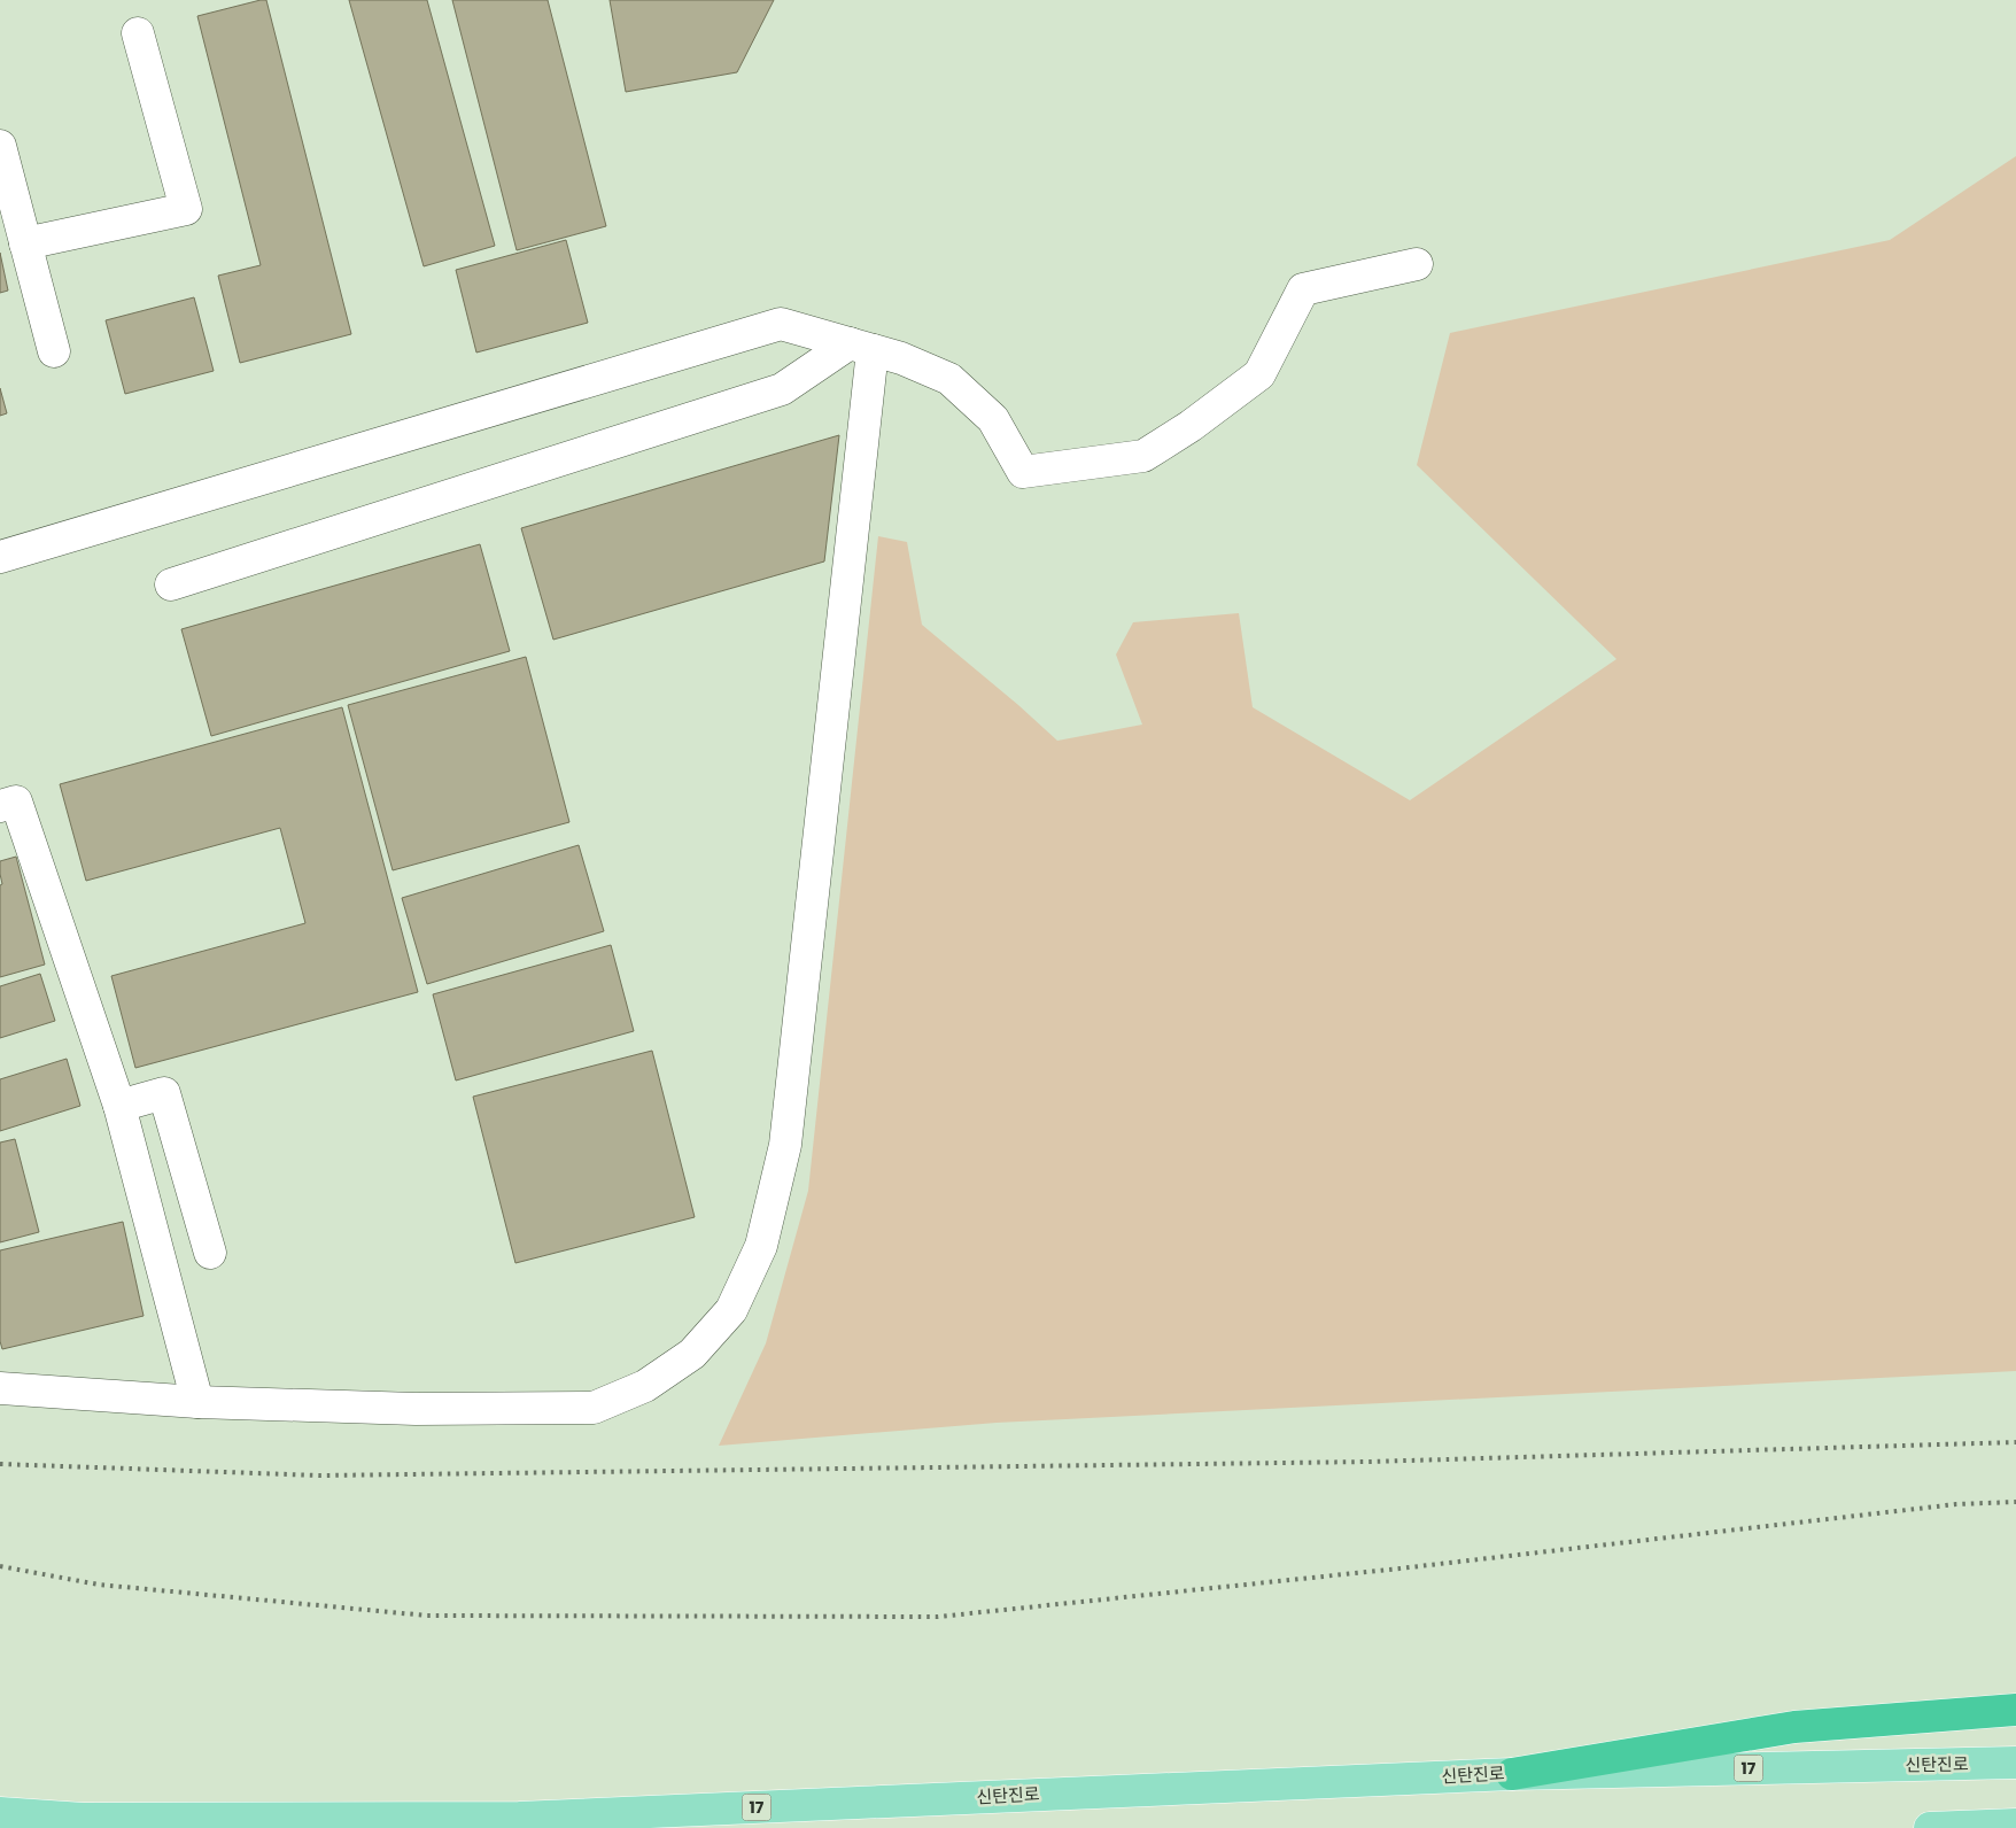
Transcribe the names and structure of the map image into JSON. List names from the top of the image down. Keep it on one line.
{"streets":{"main road":["신탄진로","17"]}}
